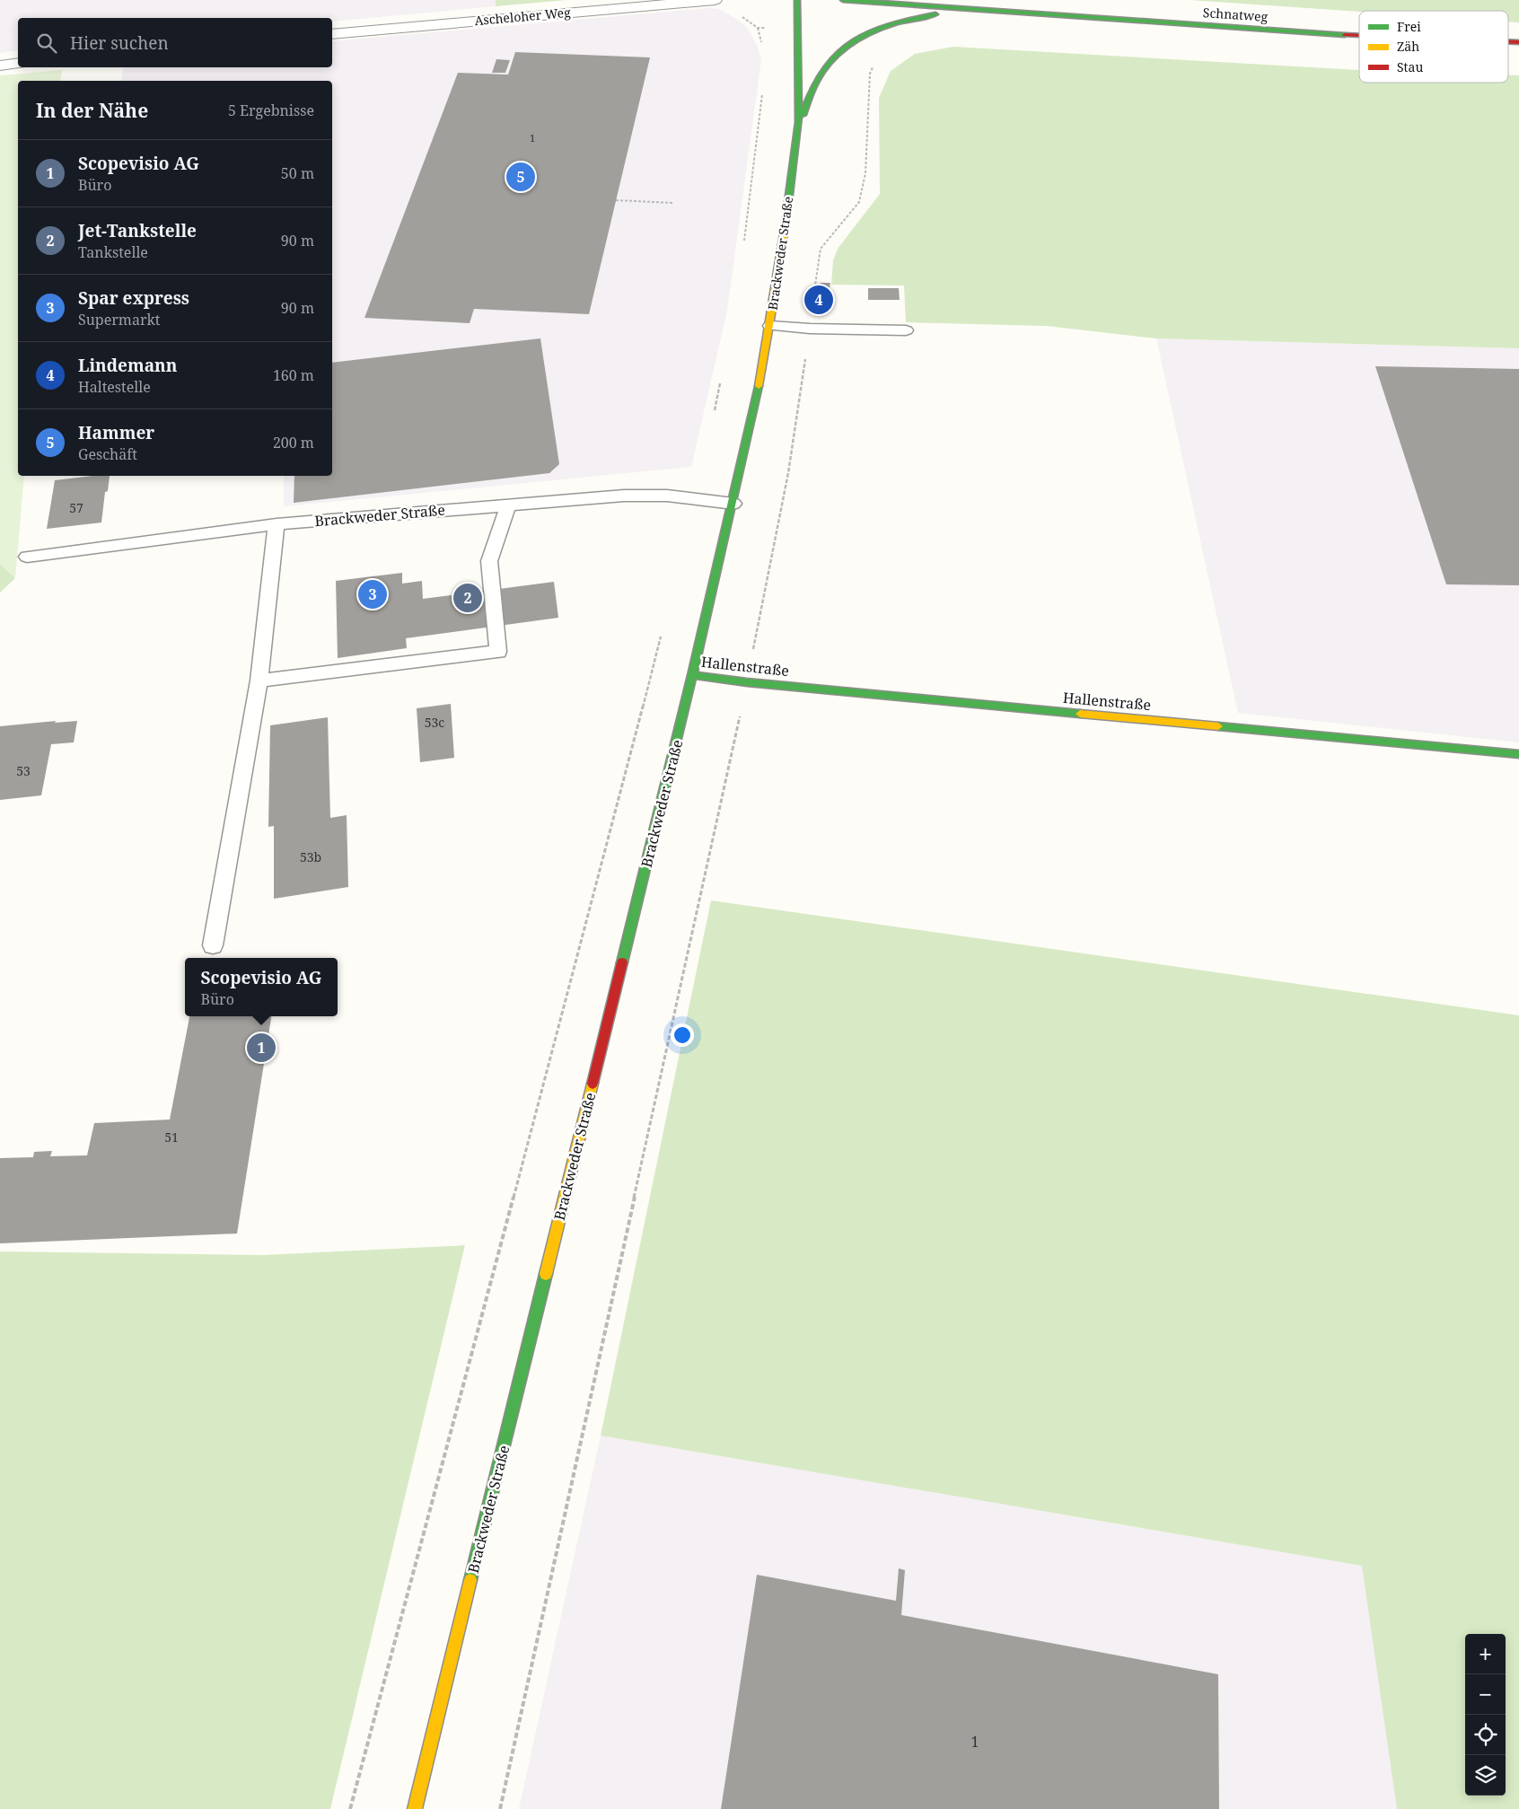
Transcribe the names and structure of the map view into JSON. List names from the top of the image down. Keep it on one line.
{"streets":{"street":["Schnatweg","Ascheloher Weg","Brackweder Straße","Hallenstraße"]},"crossings":[["Brackweder Straße","Hallenstraße"]],"house_numbers":["1","57","53c","53","53b","51","1"],"legend":["Frei","Zäh","Stau"],"page":{"search":"Hier suchen","heading":["In der Nähe","5 Ergebnisse"],"list":[{"mark":"1","name":"Scopevisio AG","note":"Büro","value":"50 m"},{"mark":"2","name":"Jet-Tankstelle","note":"Tankstelle","value":"90 m"},{"mark":"3","name":"Spar express","note":"Supermarkt","value":"90 m"},{"mark":"4","name":"Lindemann","note":"Haltestelle","value":"160 m"},{"mark":"5","name":"Hammer","note":"Geschäft","value":"200 m"}],"pins":["5","4","3","2","1"],"popup":["Scopevisio AG","Büro"],"map_buttons":["+","−"]}}
